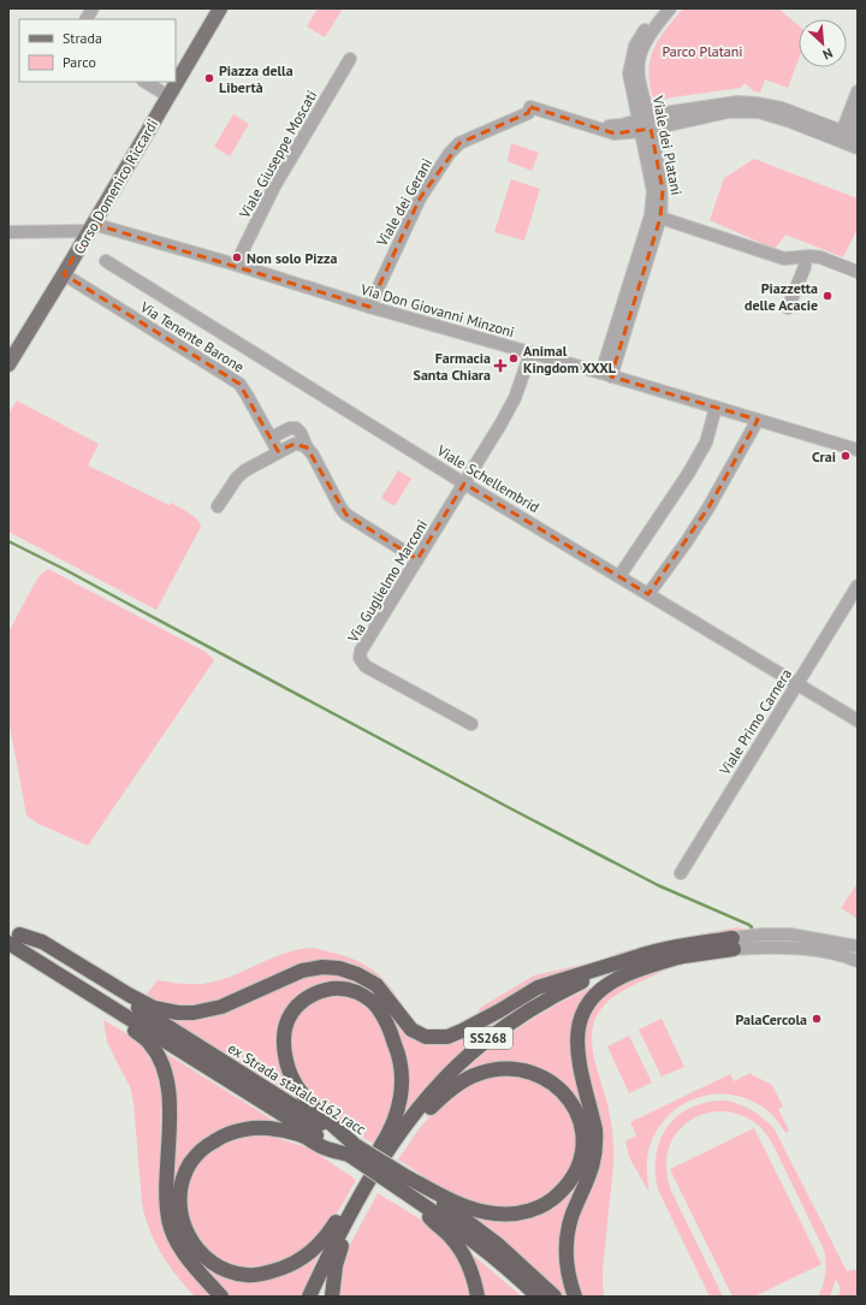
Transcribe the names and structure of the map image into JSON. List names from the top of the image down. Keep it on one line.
{"streets":{"highway":["SS268","ex Strada statale 162 racc"],"main road":["Corso Domenico Riccardi"],"street":["Viale dei Platani","Viale Giuseppe Moscati","Viale dei Gerani","Via Don Giovanni Minzoni","Via Tenente Barone","Viale Schellembrid","Via Guglielmo Marconi","Viale Primo Carnera"]},"crossings":[["Viale dei Platani","Viale dei Gerani"],["Viale dei Platani","Via Don Giovanni Minzoni"],["Viale Giuseppe Moscati","Via Don Giovanni Minzoni"],["Corso Domenico Riccardi","Via Don Giovanni Minzoni"],["Corso Domenico Riccardi","Via Tenente Barone"],["Viale dei Gerani","Via Don Giovanni Minzoni"],["Via Don Giovanni Minzoni","Via Guglielmo Marconi"],["Viale Schellembrid","Via Guglielmo Marconi"],["Viale Schellembrid","Viale Primo Carnera"]],"parks":["Parco Platani"],"places":{"other":["Piazza della Libertà","Non solo Pizza","Piazzetta delle Acacie","Animal Kingdom XXXL","Crai","PalaCercola"],"health":["Farmacia Santa Chiara"]},"legend":["Strada","Parco"],"north":"bottom right"}
